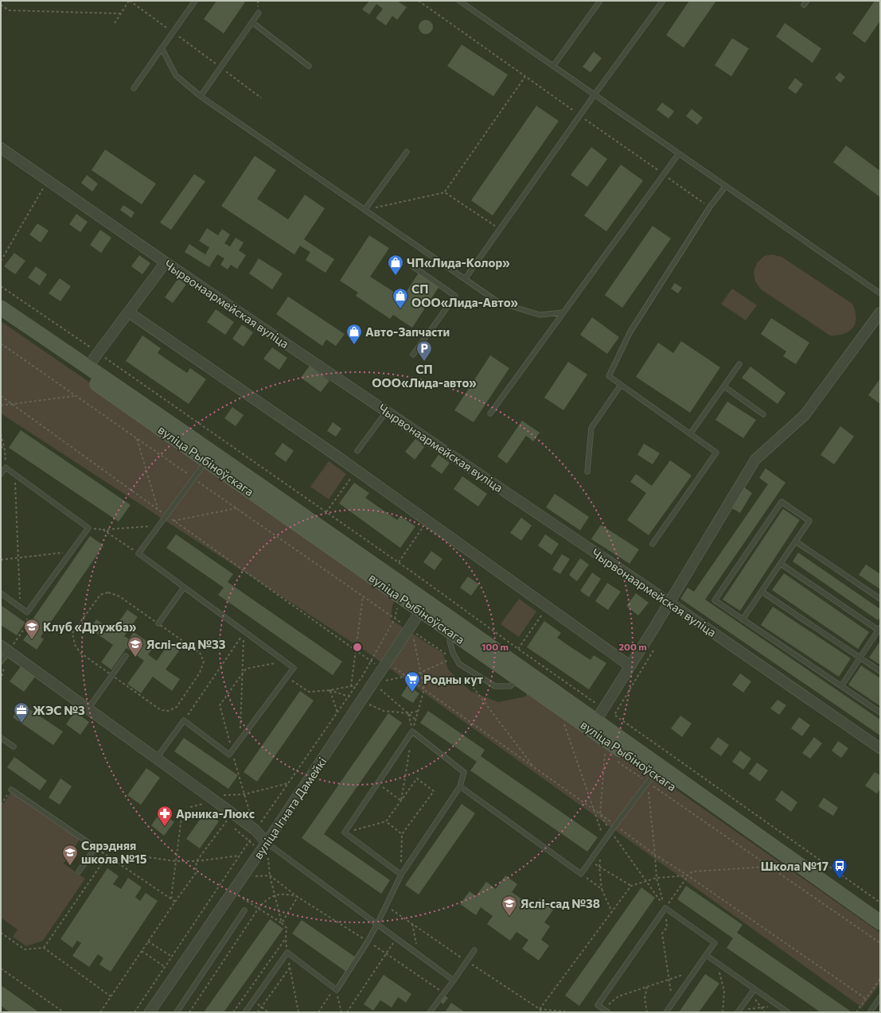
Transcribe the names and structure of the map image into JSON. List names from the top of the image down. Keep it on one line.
{"streets":{"main road":["вуліца Рыбіноўскага"],"street":["Чырвонаармейская вуліца","вуліца Ігната Дамейкі"]},"crossings":[["вуліца Рыбіноўскага","вуліца Ігната Дамейкі"]],"places":{"shop":["ЧП«Лида-Колор»","СП ООО«Лида-Авто»","Авто-Запчасти"],"parking":["СП ООО«Лида-авто»"],"school or university":["Клуб «Дружба»","Яслі-сад №33","Сярэдняя школа №15","Яслі-сад №38"],"supermarket":["Родны кут"],"office":["ЖЭС №3"],"pharmacy":["Арника-Люкс"],"bus stop":["Школа №17"]},"rings":["100 m","200 m"]}
